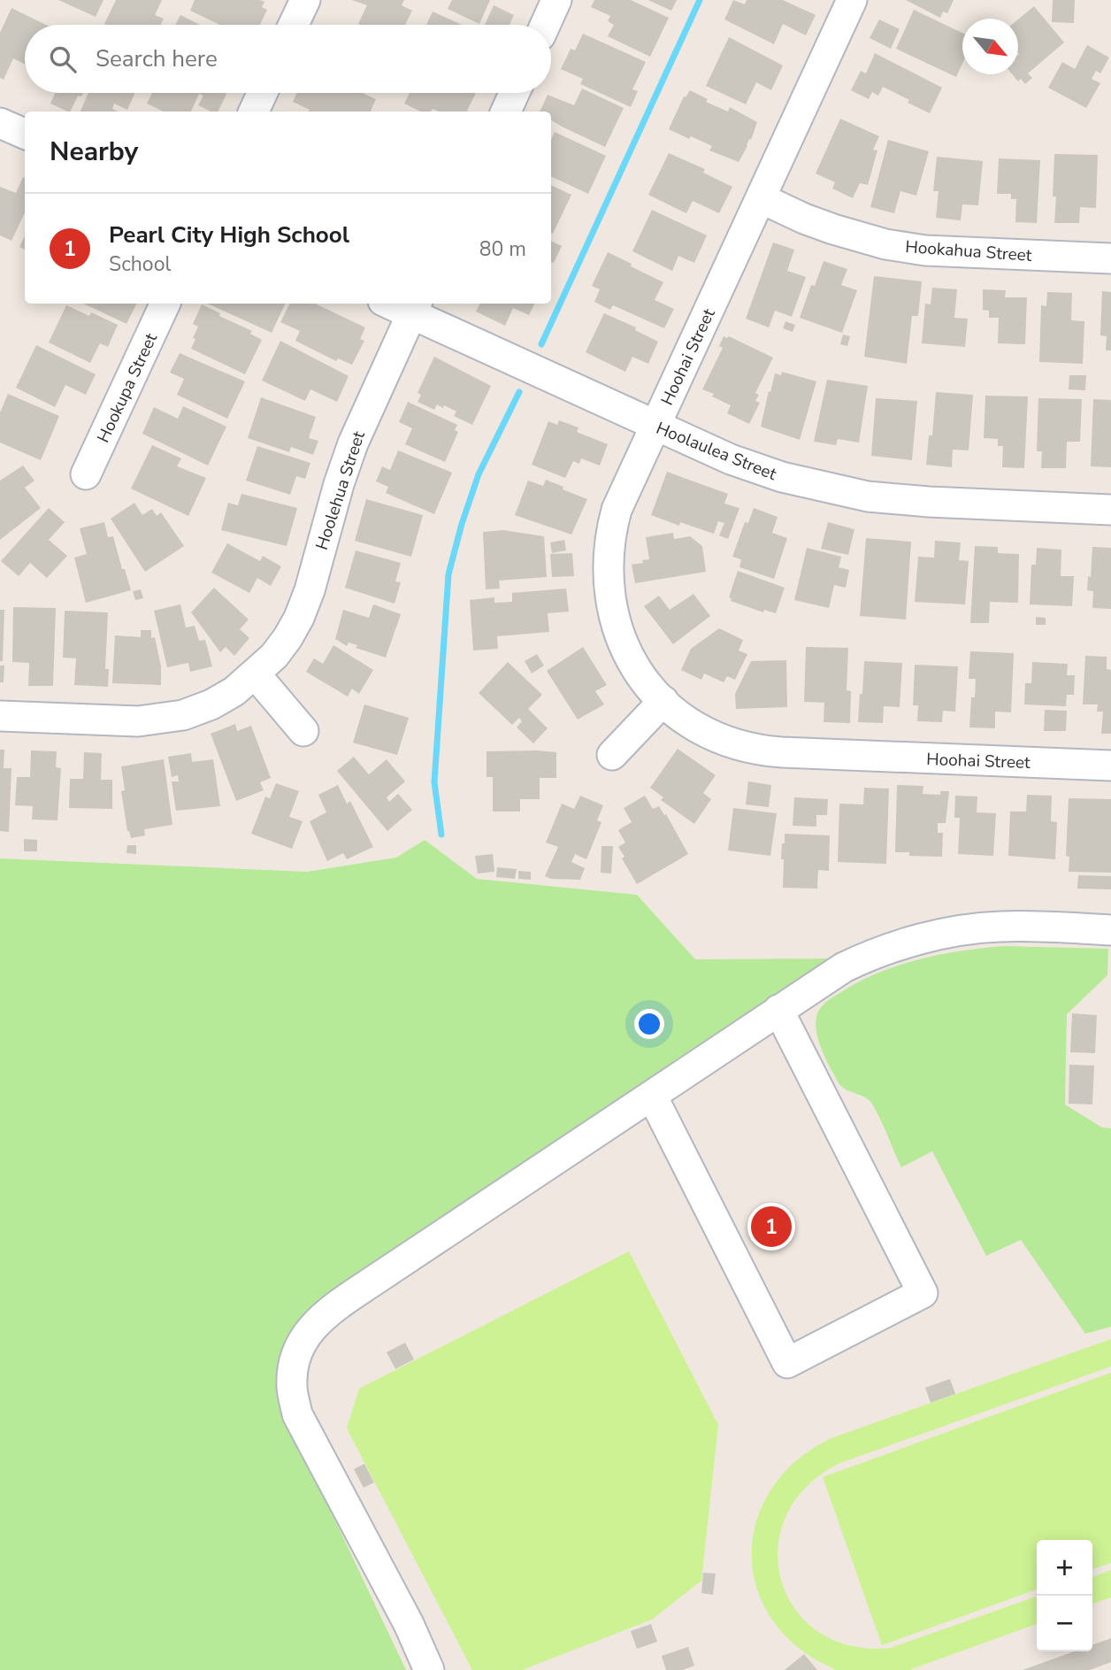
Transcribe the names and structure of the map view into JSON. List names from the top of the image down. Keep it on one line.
{"streets":{"street":["Hookahua Street","Hoohai Street","Hookupa Street","Hoolaulea Street","Hoolehua Street"]},"crossings":[["Hookahua Street","Hoohai Street"],["Hoohai Street","Hoolaulea Street"],["Hoolaulea Street","Hoolehua Street"]],"north":"bottom right","page":{"search":"Search here","heading":"Nearby","list":[{"mark":"1","name":"Pearl City High School","note":"School","value":"80 m"}],"pins":"1","map_buttons":["+","−"]}}
